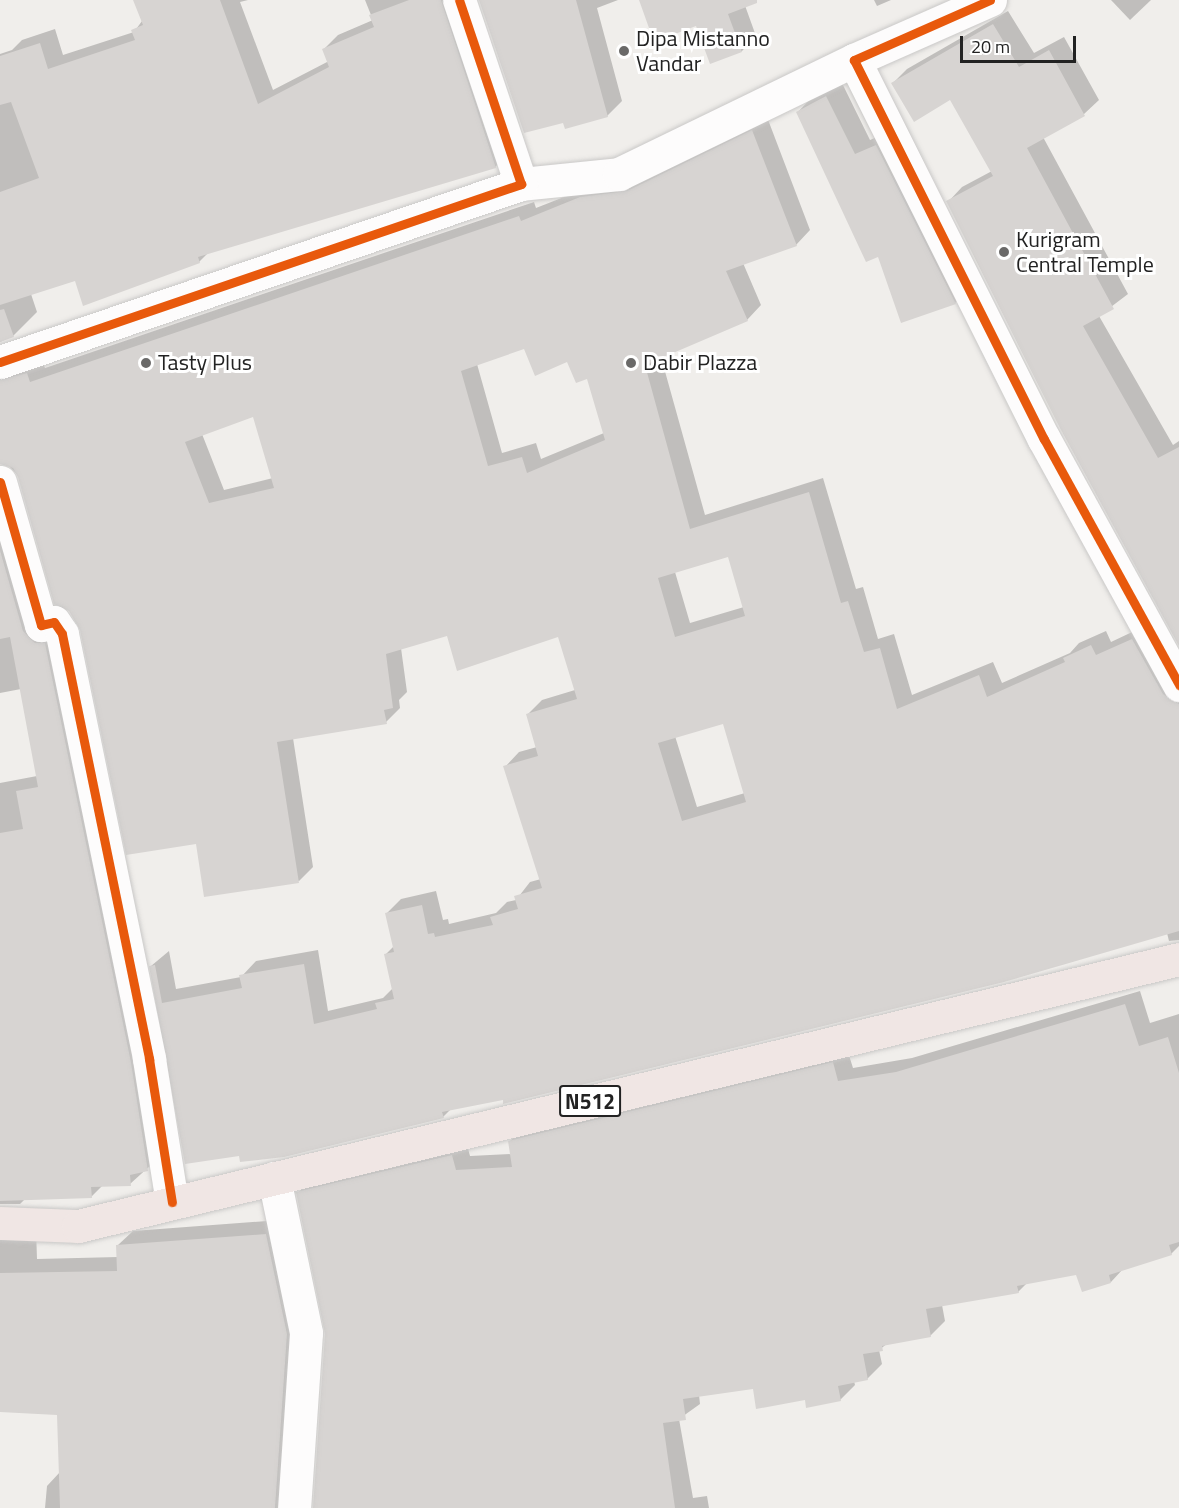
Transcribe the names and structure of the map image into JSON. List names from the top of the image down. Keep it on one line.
{"streets":{"highway":["N512"]},"places":["Dipa Mistanno Vandar","Kurigram Central Temple","Tasty Plus","Dabir Plazza"],"scale_bar":"20 m"}
